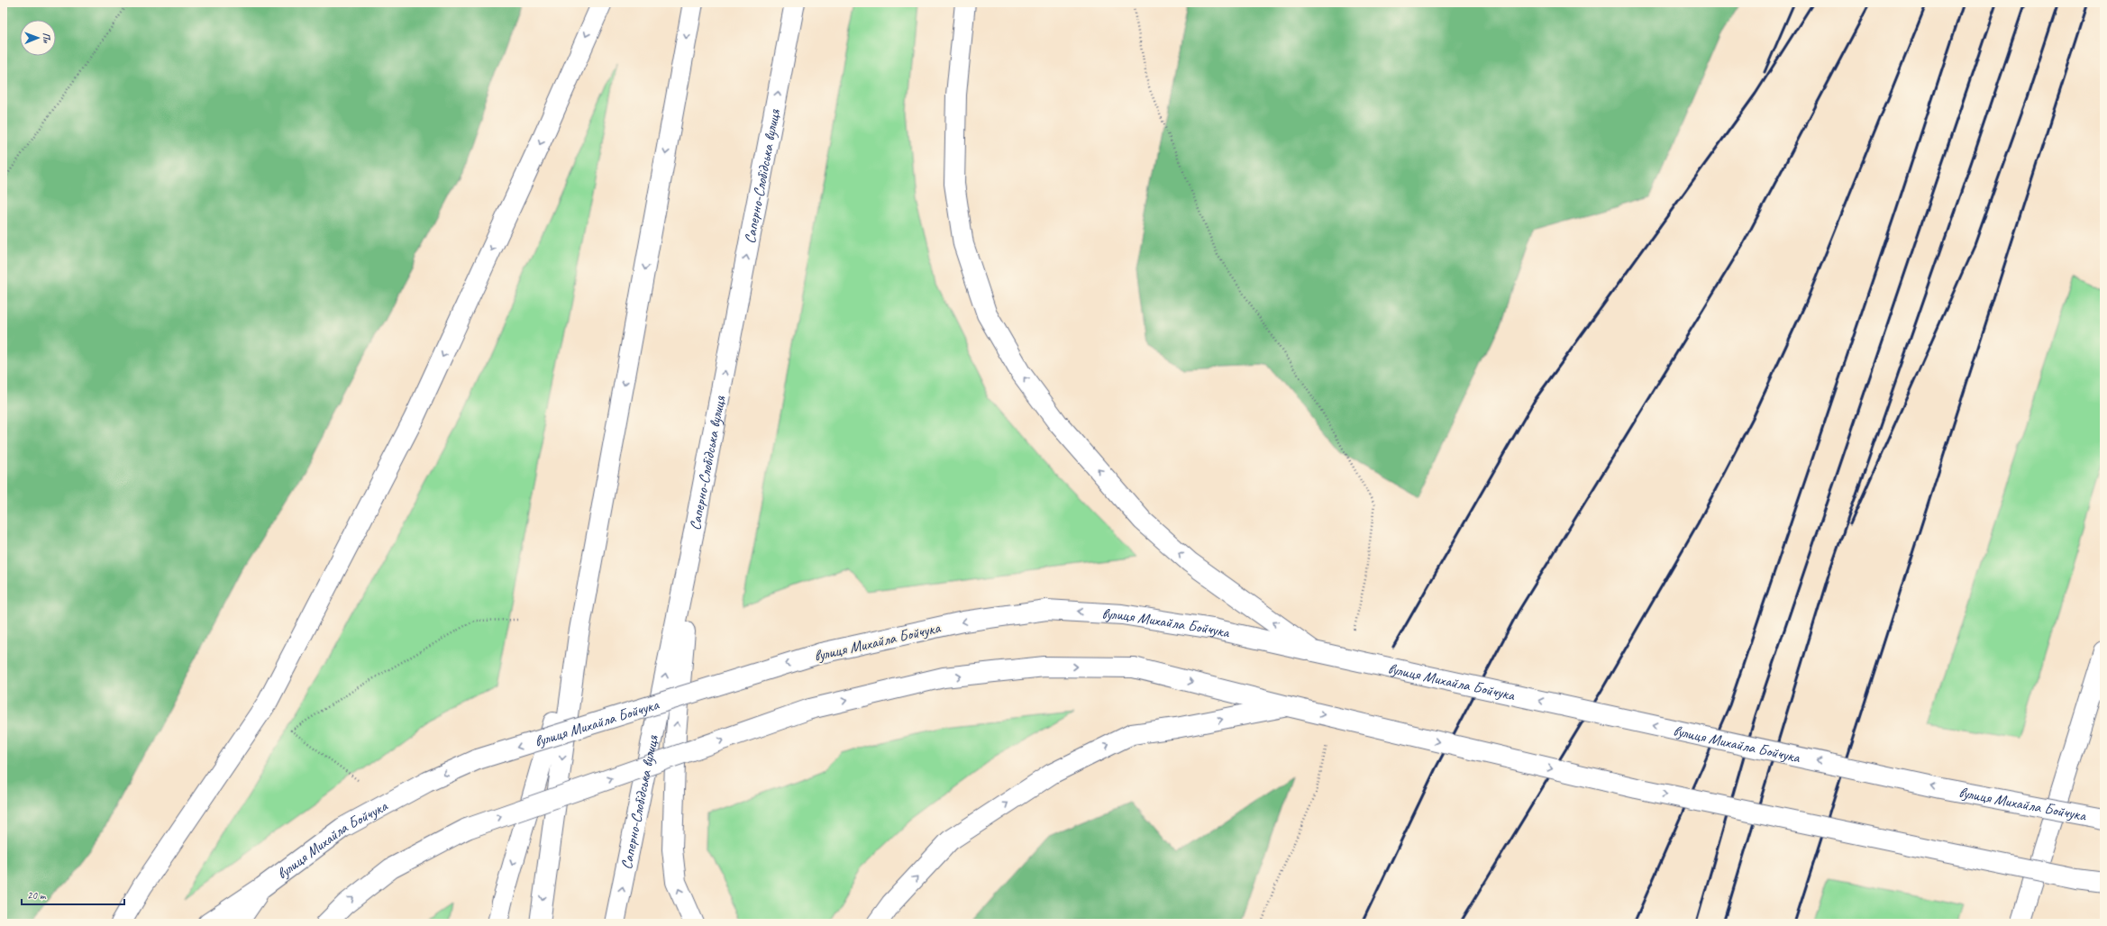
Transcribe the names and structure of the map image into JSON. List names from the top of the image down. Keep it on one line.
{"streets":{"main road":["Саперно-Слобідська вулиця","вулиця Михайла Бойчука"]},"scale_bar":"20 m","north":"right"}
